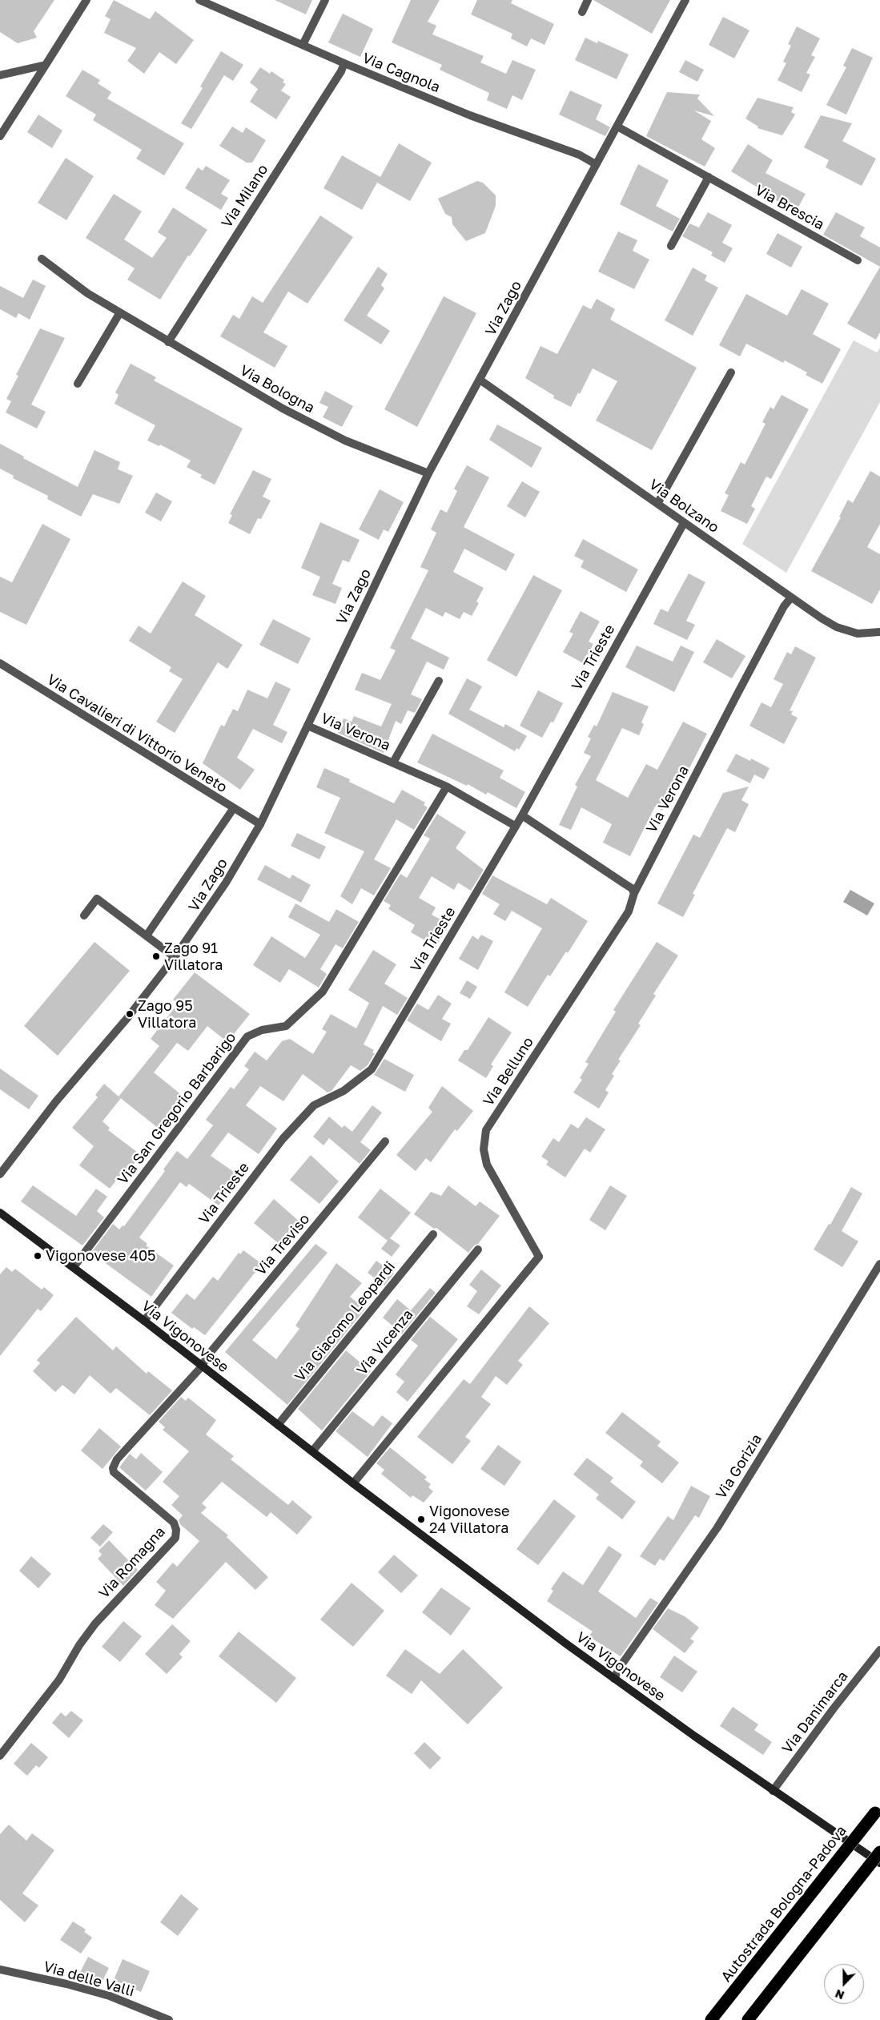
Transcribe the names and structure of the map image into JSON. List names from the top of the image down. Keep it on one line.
{"streets":{"highway":["Autostrada Bologna-Padova"],"main road":["Via Vigonovese"],"street":["Via Cagnola","Via Milano","Via Brescia","Via Zago","Via Bologna","Via Bolzano","Via Trieste","Via Verona","Via Cavalieri di Vittorio Veneto","Via Belluno","Via San Gregorio Barbarigo","Via Treviso","Via Giacomo Leopardi","Via Vicenza","Via Gorizia","Via Romagna","Via Danimarca","Via delle Valli"]},"crossings":[["Via Cagnola","Via Milano"],["Via Cagnola","Via Zago"],["Via Milano","Via Bologna"],["Via Brescia","Via Zago"],["Via Zago","Via Bologna"],["Via Zago","Via Bolzano"],["Via Zago","Via Verona"],["Via Zago","Via Cavalieri di Vittorio Veneto"],["Via Bolzano","Via Trieste"],["Via Bolzano","Via Verona"],["Via Trieste","Via Verona"],["Via Trieste","Via Vigonovese"],["Via Verona","Via Belluno"],["Via Verona","Via San Gregorio Barbarigo"],["Via Belluno","Via Vigonovese"],["Via San Gregorio Barbarigo","Via Vigonovese"],["Via Treviso","Via Vigonovese"],["Via Treviso","Via Romagna"],["Via Giacomo Leopardi","Via Vigonovese"],["Via Vigonovese","Via Vicenza"],["Via Vigonovese","Via Gorizia"],["Via Vigonovese","Via Romagna"],["Via Vigonovese","Via Danimarca"]],"places":["Zago 91 Villatora","Zago 95 Villatora","Vigonovese 405","Vigonovese 24 Villatora"],"north":"bottom"}
